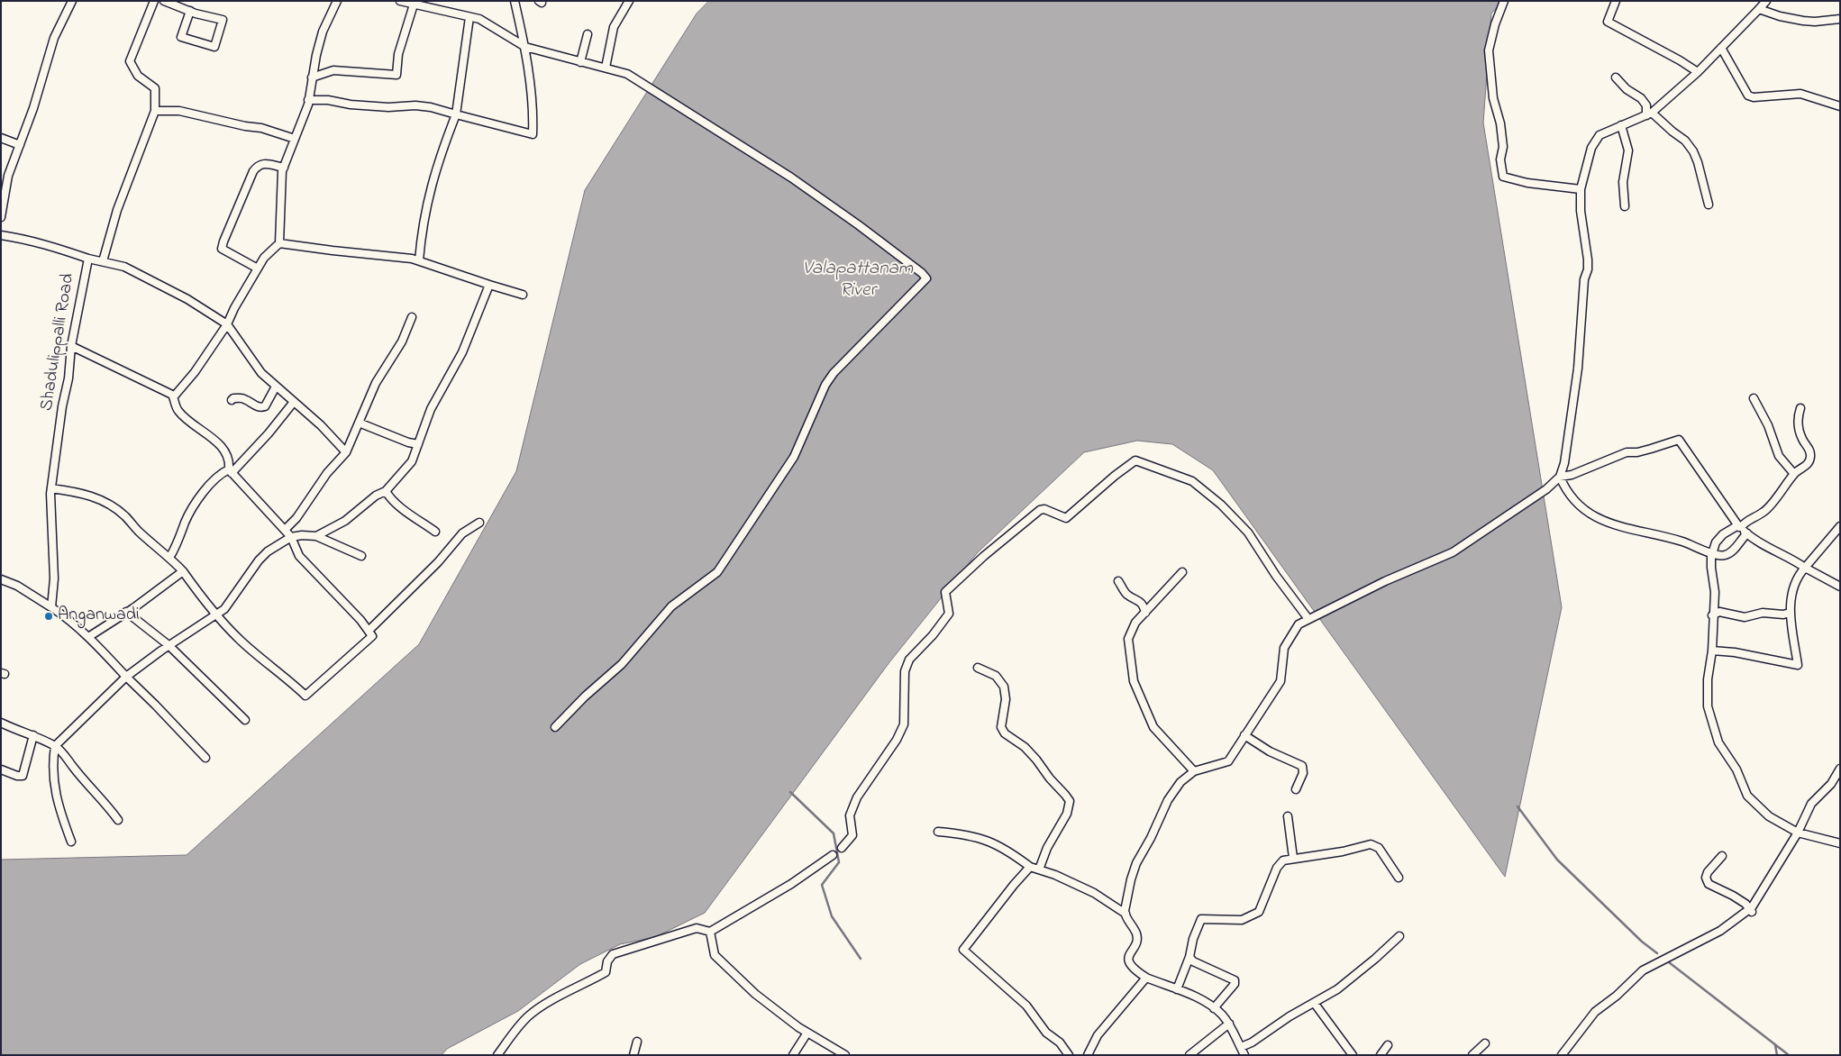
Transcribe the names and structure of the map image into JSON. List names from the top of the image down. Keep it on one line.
{"streets":{"street":["Shadulippalli Road"]},"water":["Valapattanam River"],"places":["Anganwadi"]}
